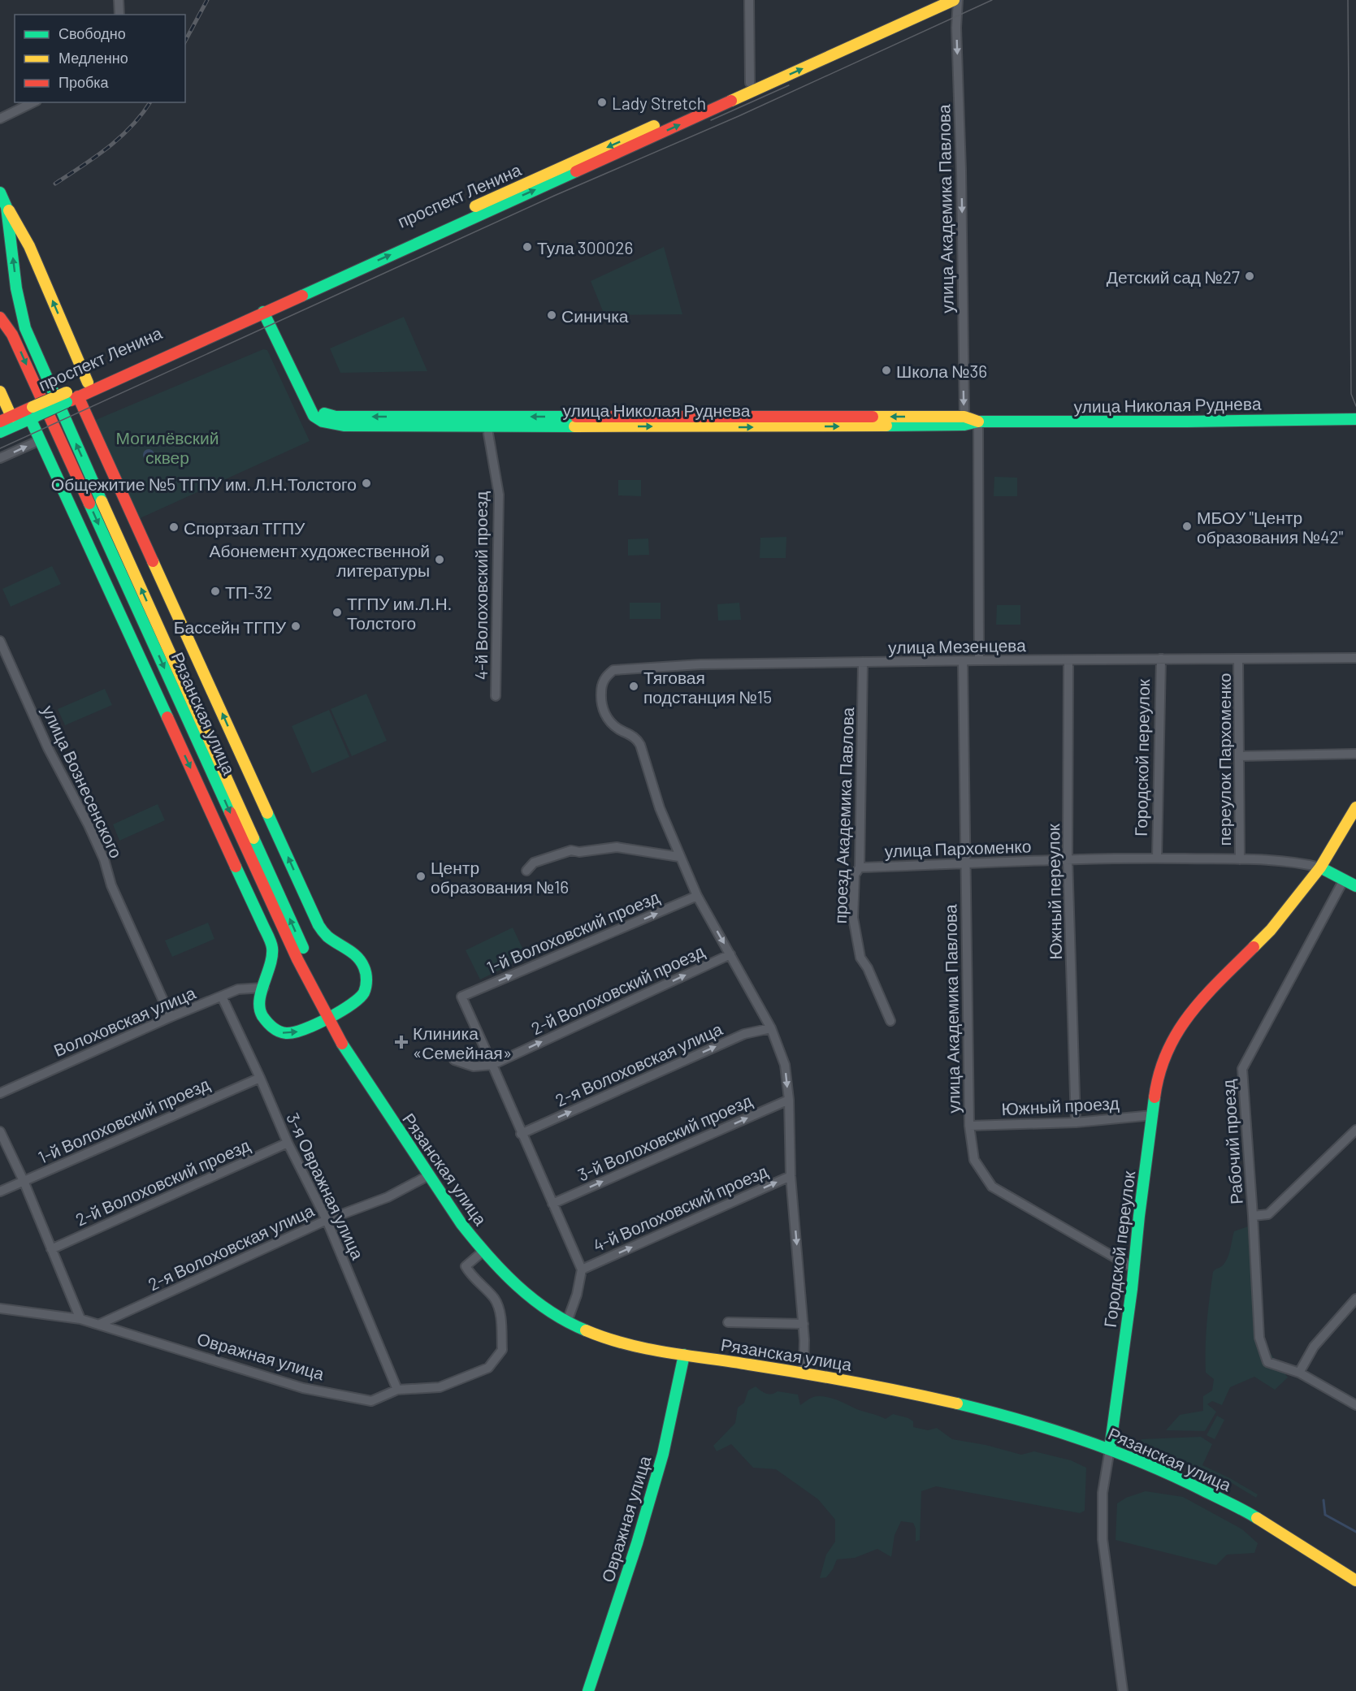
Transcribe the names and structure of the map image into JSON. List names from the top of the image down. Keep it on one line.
{"streets":{"main road":["проспект Ленина","улица Николая Руднева","Рязанская улица","Городской переулок","Овражная улица"],"street":["улица Академика Павлова","4-й Волоховский проезд","улица Мезенцева","переулок Пархоменко","улица Вознесенского","проезд Академика Павлова","улица Пархоменко","Южный переулок","1-й Волоховский проезд","2-й Волоховский проезд","Волоховская улица","2-я Волоховская улица","Южный проезд","3-й Волоховский проезд","Рабочий проезд","3-я Овражная улица"]},"crossings":[["проспект Ленина","улица Николая Руднева"],["улица Академика Павлова","улица Николая Руднева"],["улица Академика Павлова","улица Мезенцева"],["улица Академика Павлова","Городской переулок"],["улица Академика Павлова","улица Пархоменко"],["улица Академика Павлова","Южный проезд"],["улица Николая Руднева","4-й Волоховский проезд"],["4-й Волоховский проезд","улица Мезенцева"],["4-й Волоховский проезд","Рязанская улица"],["4-й Волоховский проезд","1-й Волоховский проезд"],["4-й Волоховский проезд","2-й Волоховский проезд"],["4-й Волоховский проезд","2-я Волоховская улица"],["4-й Волоховский проезд","3-й Волоховский проезд"],["улица Мезенцева","Городской переулок"],["улица Мезенцева","переулок Пархоменко"],["улица Мезенцева","проезд Академика Павлова"],["улица Мезенцева","Южный переулок"],["Рязанская улица","Городской переулок"],["Рязанская улица","2-я Волоховская улица"],["Рязанская улица","Овражная улица"],["Городской переулок","улица Пархоменко"],["Городской переулок","Южный проезд"],["переулок Пархоменко","улица Пархоменко"],["улица Вознесенского","Волоховская улица"],["проезд Академика Павлова","улица Пархоменко"],["улица Пархоменко","Южный переулок"],["Южный переулок","Южный проезд"],["1-й Волоховский проезд","2-й Волоховский проезд"],["1-й Волоховский проезд","3-я Овражная улица"],["2-й Волоховский проезд","3-я Овражная улица"],["Волоховская улица","3-я Овражная улица"],["2-я Волоховская улица","3-я Овражная улица"],["2-я Волоховская улица","Овражная улица"],["3-я Овражная улица","Овражная улица"]],"one_way":["улица Академика Павлова","1-й Волоховский проезд","2-й Волоховский проезд","2-я Волоховская улица","3-й Волоховский проезд"],"parks":["Могилёвский сквер"],"places":{"other":["Lady Stretch","Тула 300026","Детский сад №27","Синичка","Школа №36","Общежитие №5 ТГПУ им. Л.Н.Толстого","МБОУ \"Центр образования №42\"","Спортзал ТГПУ","Абонемент художественной литературы","ТП-32","ТГПУ им.Л.Н. Толстого","Бассейн ТГПУ","Тяговая подстанция №15","Центр образования №16"],"health":["Клиника «Семейная»"]},"legend":["Свободно","Медленно","Пробка"]}
